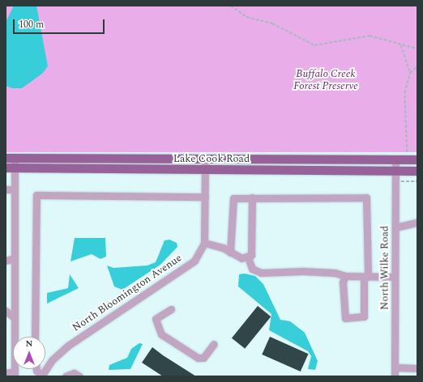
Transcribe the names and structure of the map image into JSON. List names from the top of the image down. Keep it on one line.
{"streets":{"main road":["Lake Cook Road"],"street":["North Wilke Road","North Bloomington Avenue"]},"crossings":[["Lake Cook Road","North Wilke Road"]],"parks":["Buffalo Creek Forest Preserve"],"scale_bar":"100 m","north":"top"}
